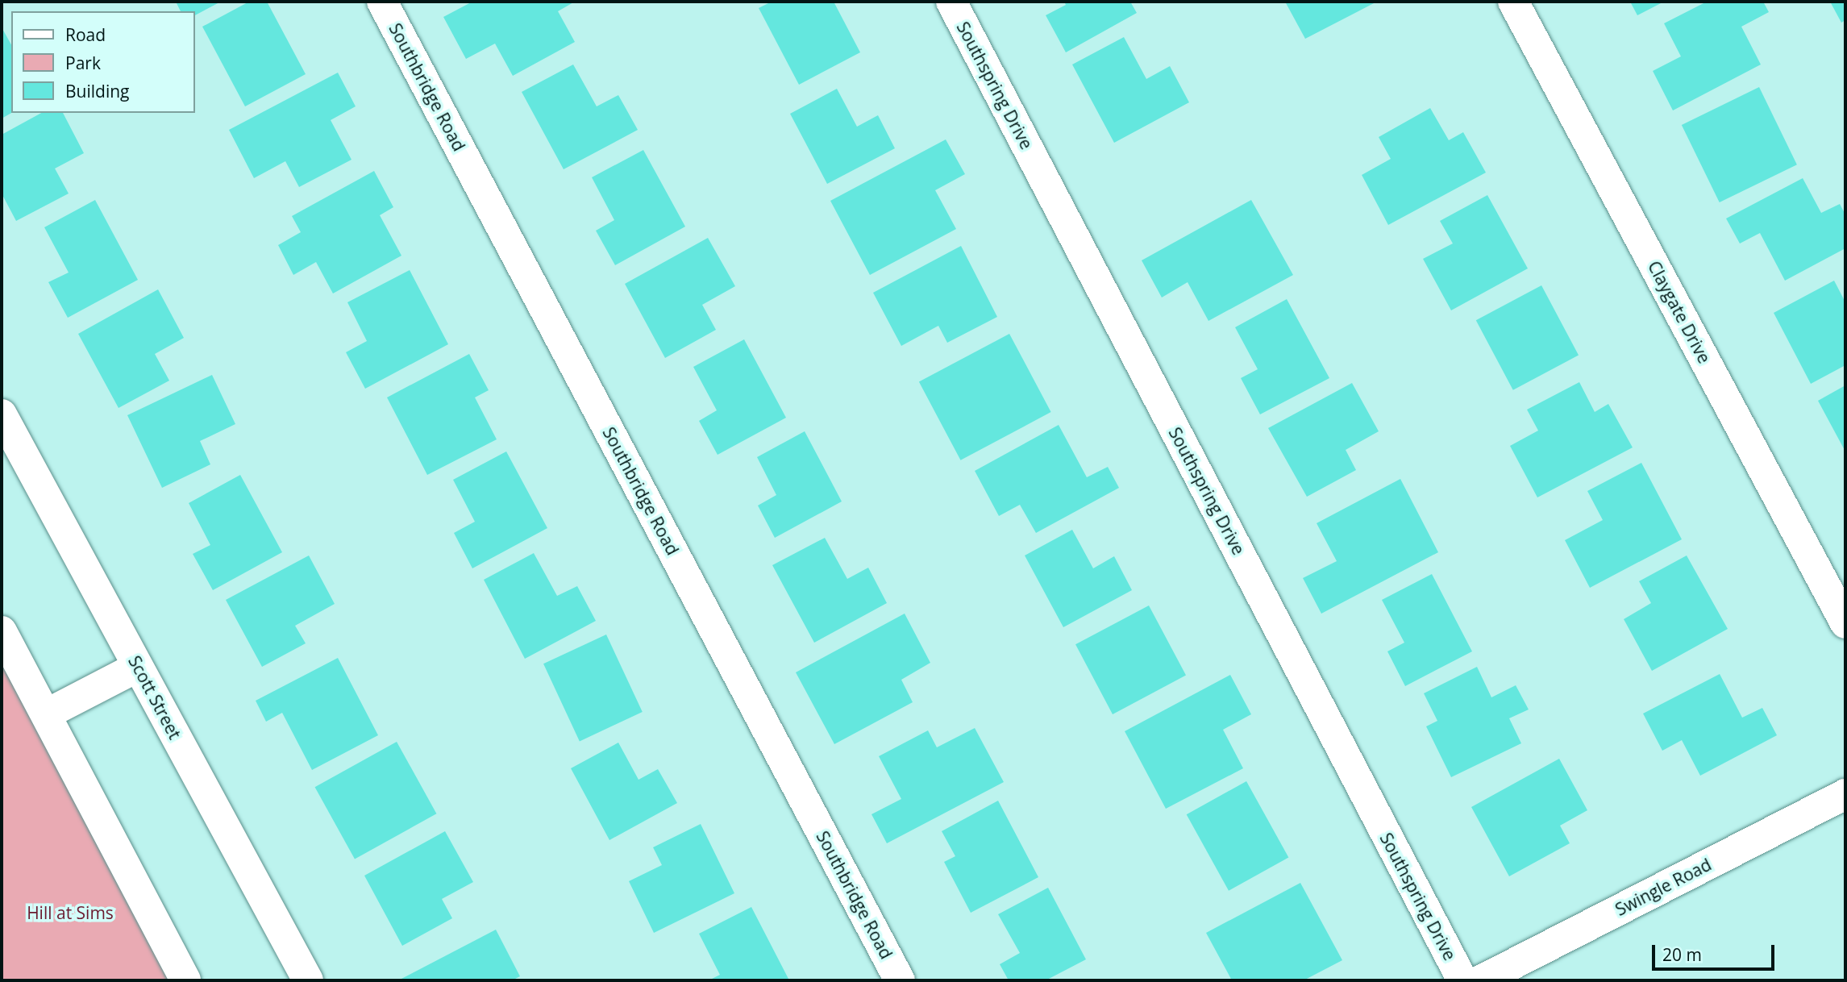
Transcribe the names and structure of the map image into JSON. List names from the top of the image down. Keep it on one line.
{"streets":{"street":["Southspring Drive","Southbridge Road","Claygate Drive","Scott Street","Swingle Road"]},"parks":["Hill at Sims"],"legend":["Road","Park","Building"],"scale_bar":"20 m"}
